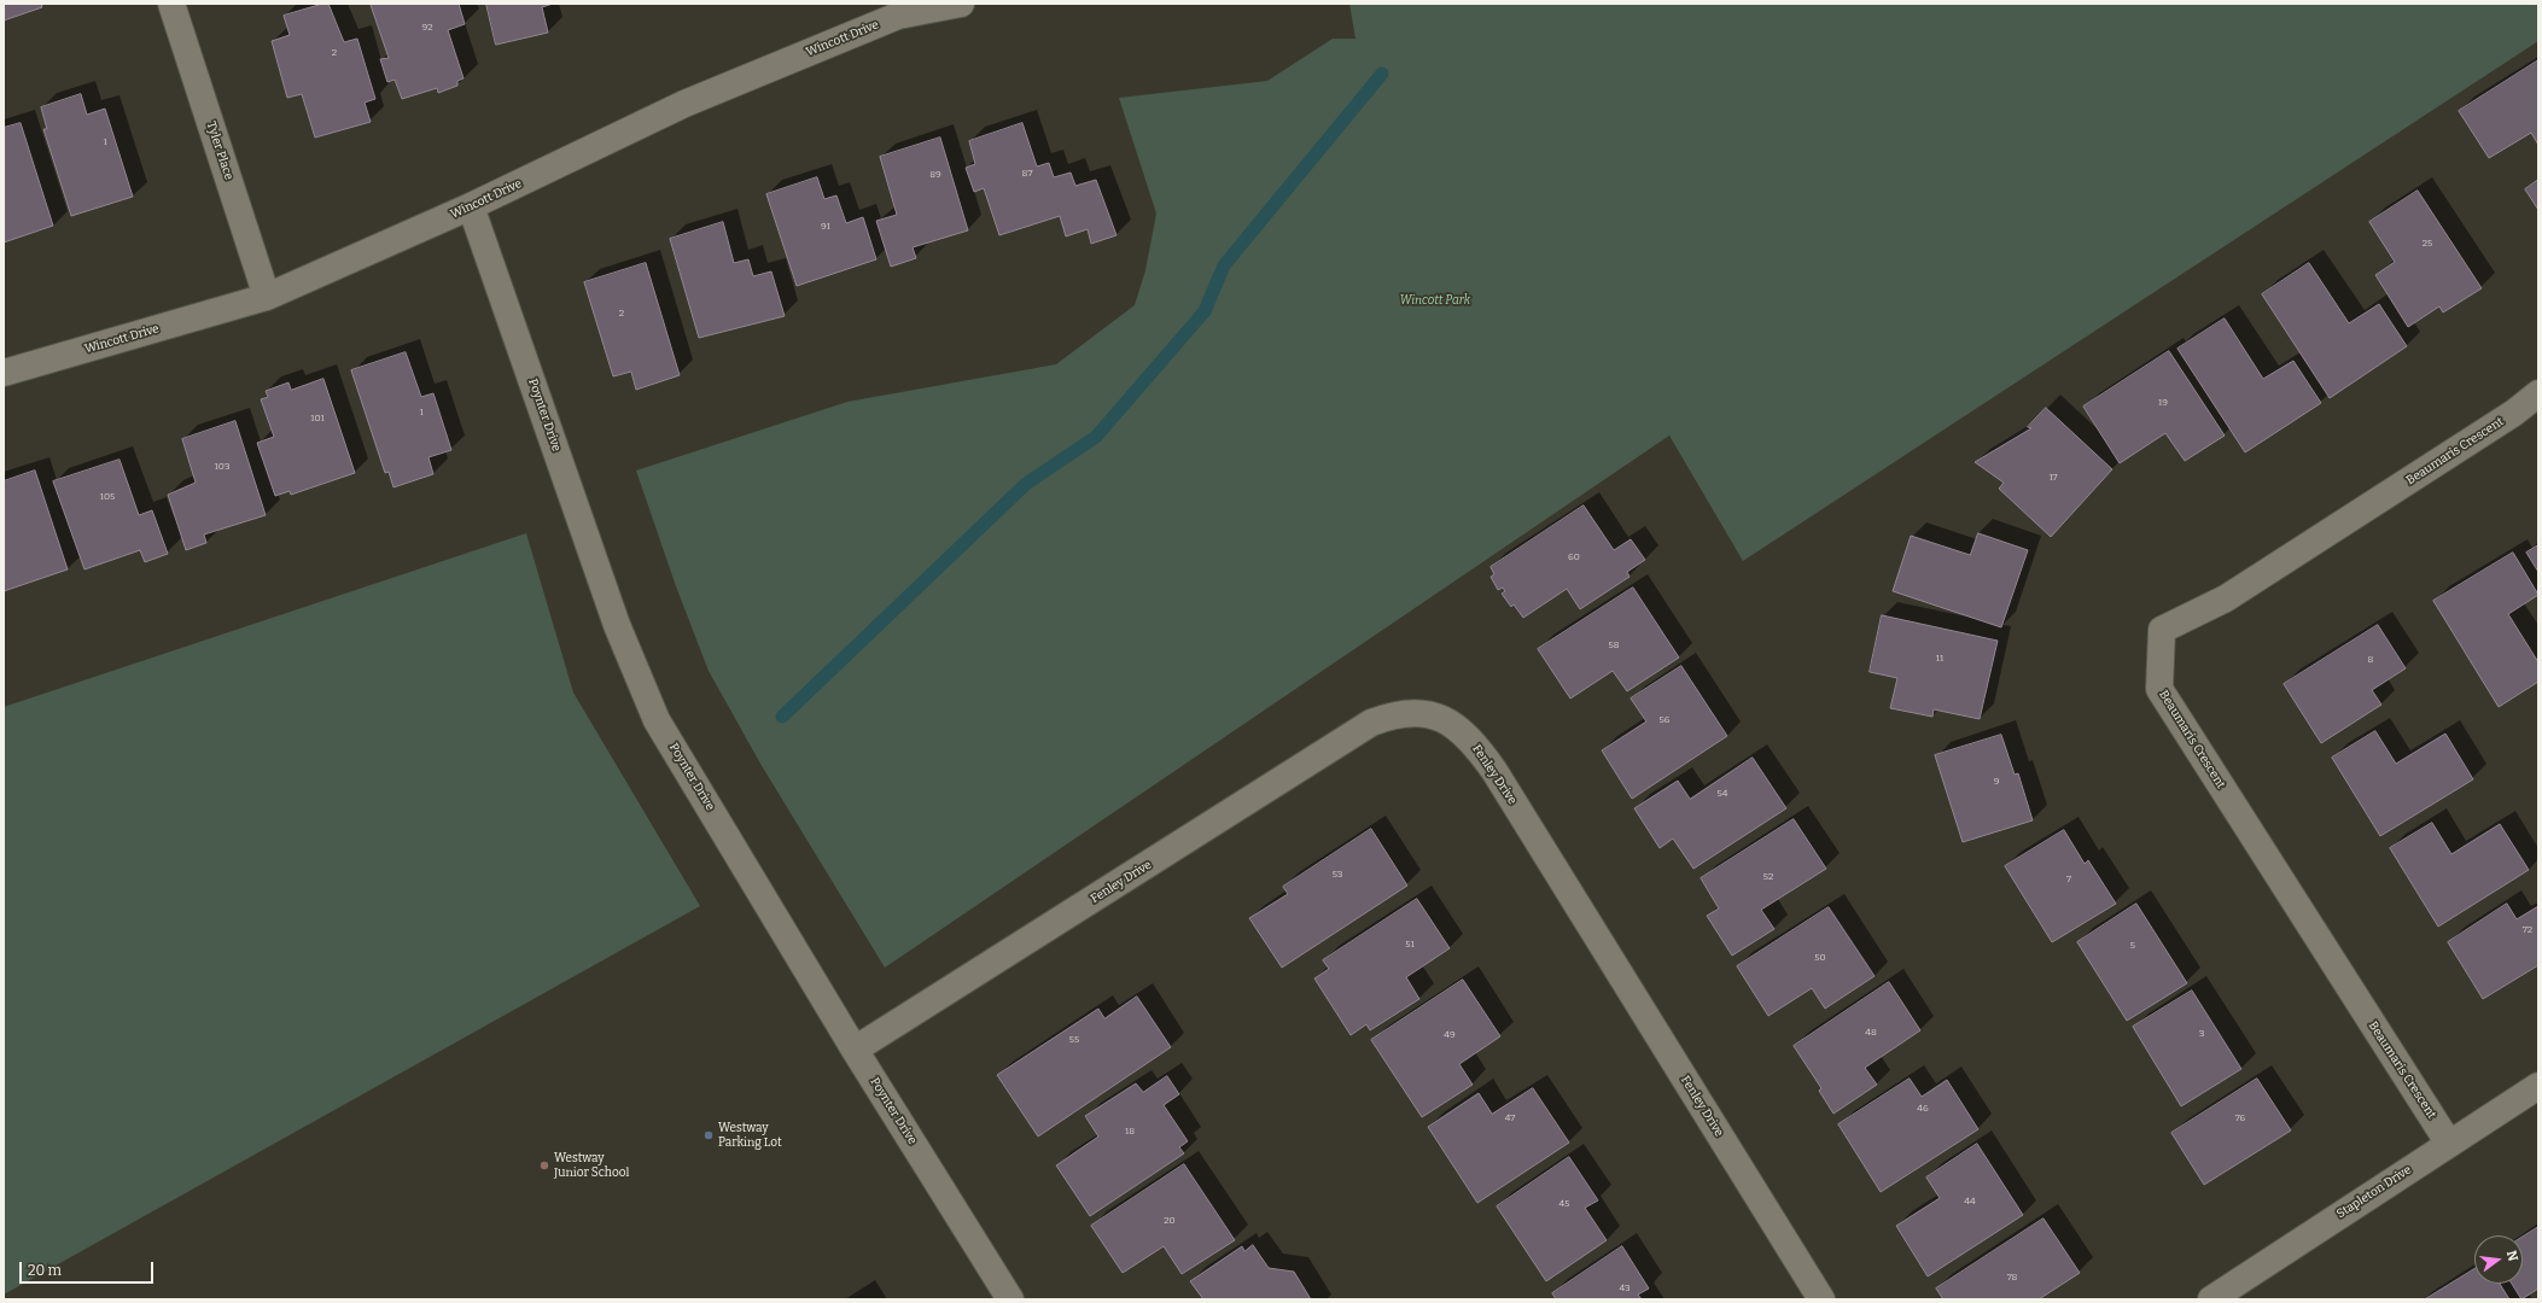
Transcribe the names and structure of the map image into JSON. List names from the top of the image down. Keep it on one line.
{"streets":{"street":["Wincott Drive","Tyler Place","Poynter Drive","Beaumaris Crescent","Fenley Drive","Stapleton Drive"]},"crossings":[["Wincott Drive","Tyler Place"],["Wincott Drive","Poynter Drive"],["Poynter Drive","Fenley Drive"],["Beaumaris Crescent","Stapleton Drive"]],"parks":["Wincott Park"],"places":["Westway Parking Lot","Westway Junior School"],"house_numbers":["92","2","1","87","89","91","25","2","19","1","101","103","17","105","60","58","11","8","56","9","54","53","52","7","72","51","5","50","48","3","49","55","46","47","76","18","44","45","20","78","43"],"scale_bar":"20 m","north":"right"}
